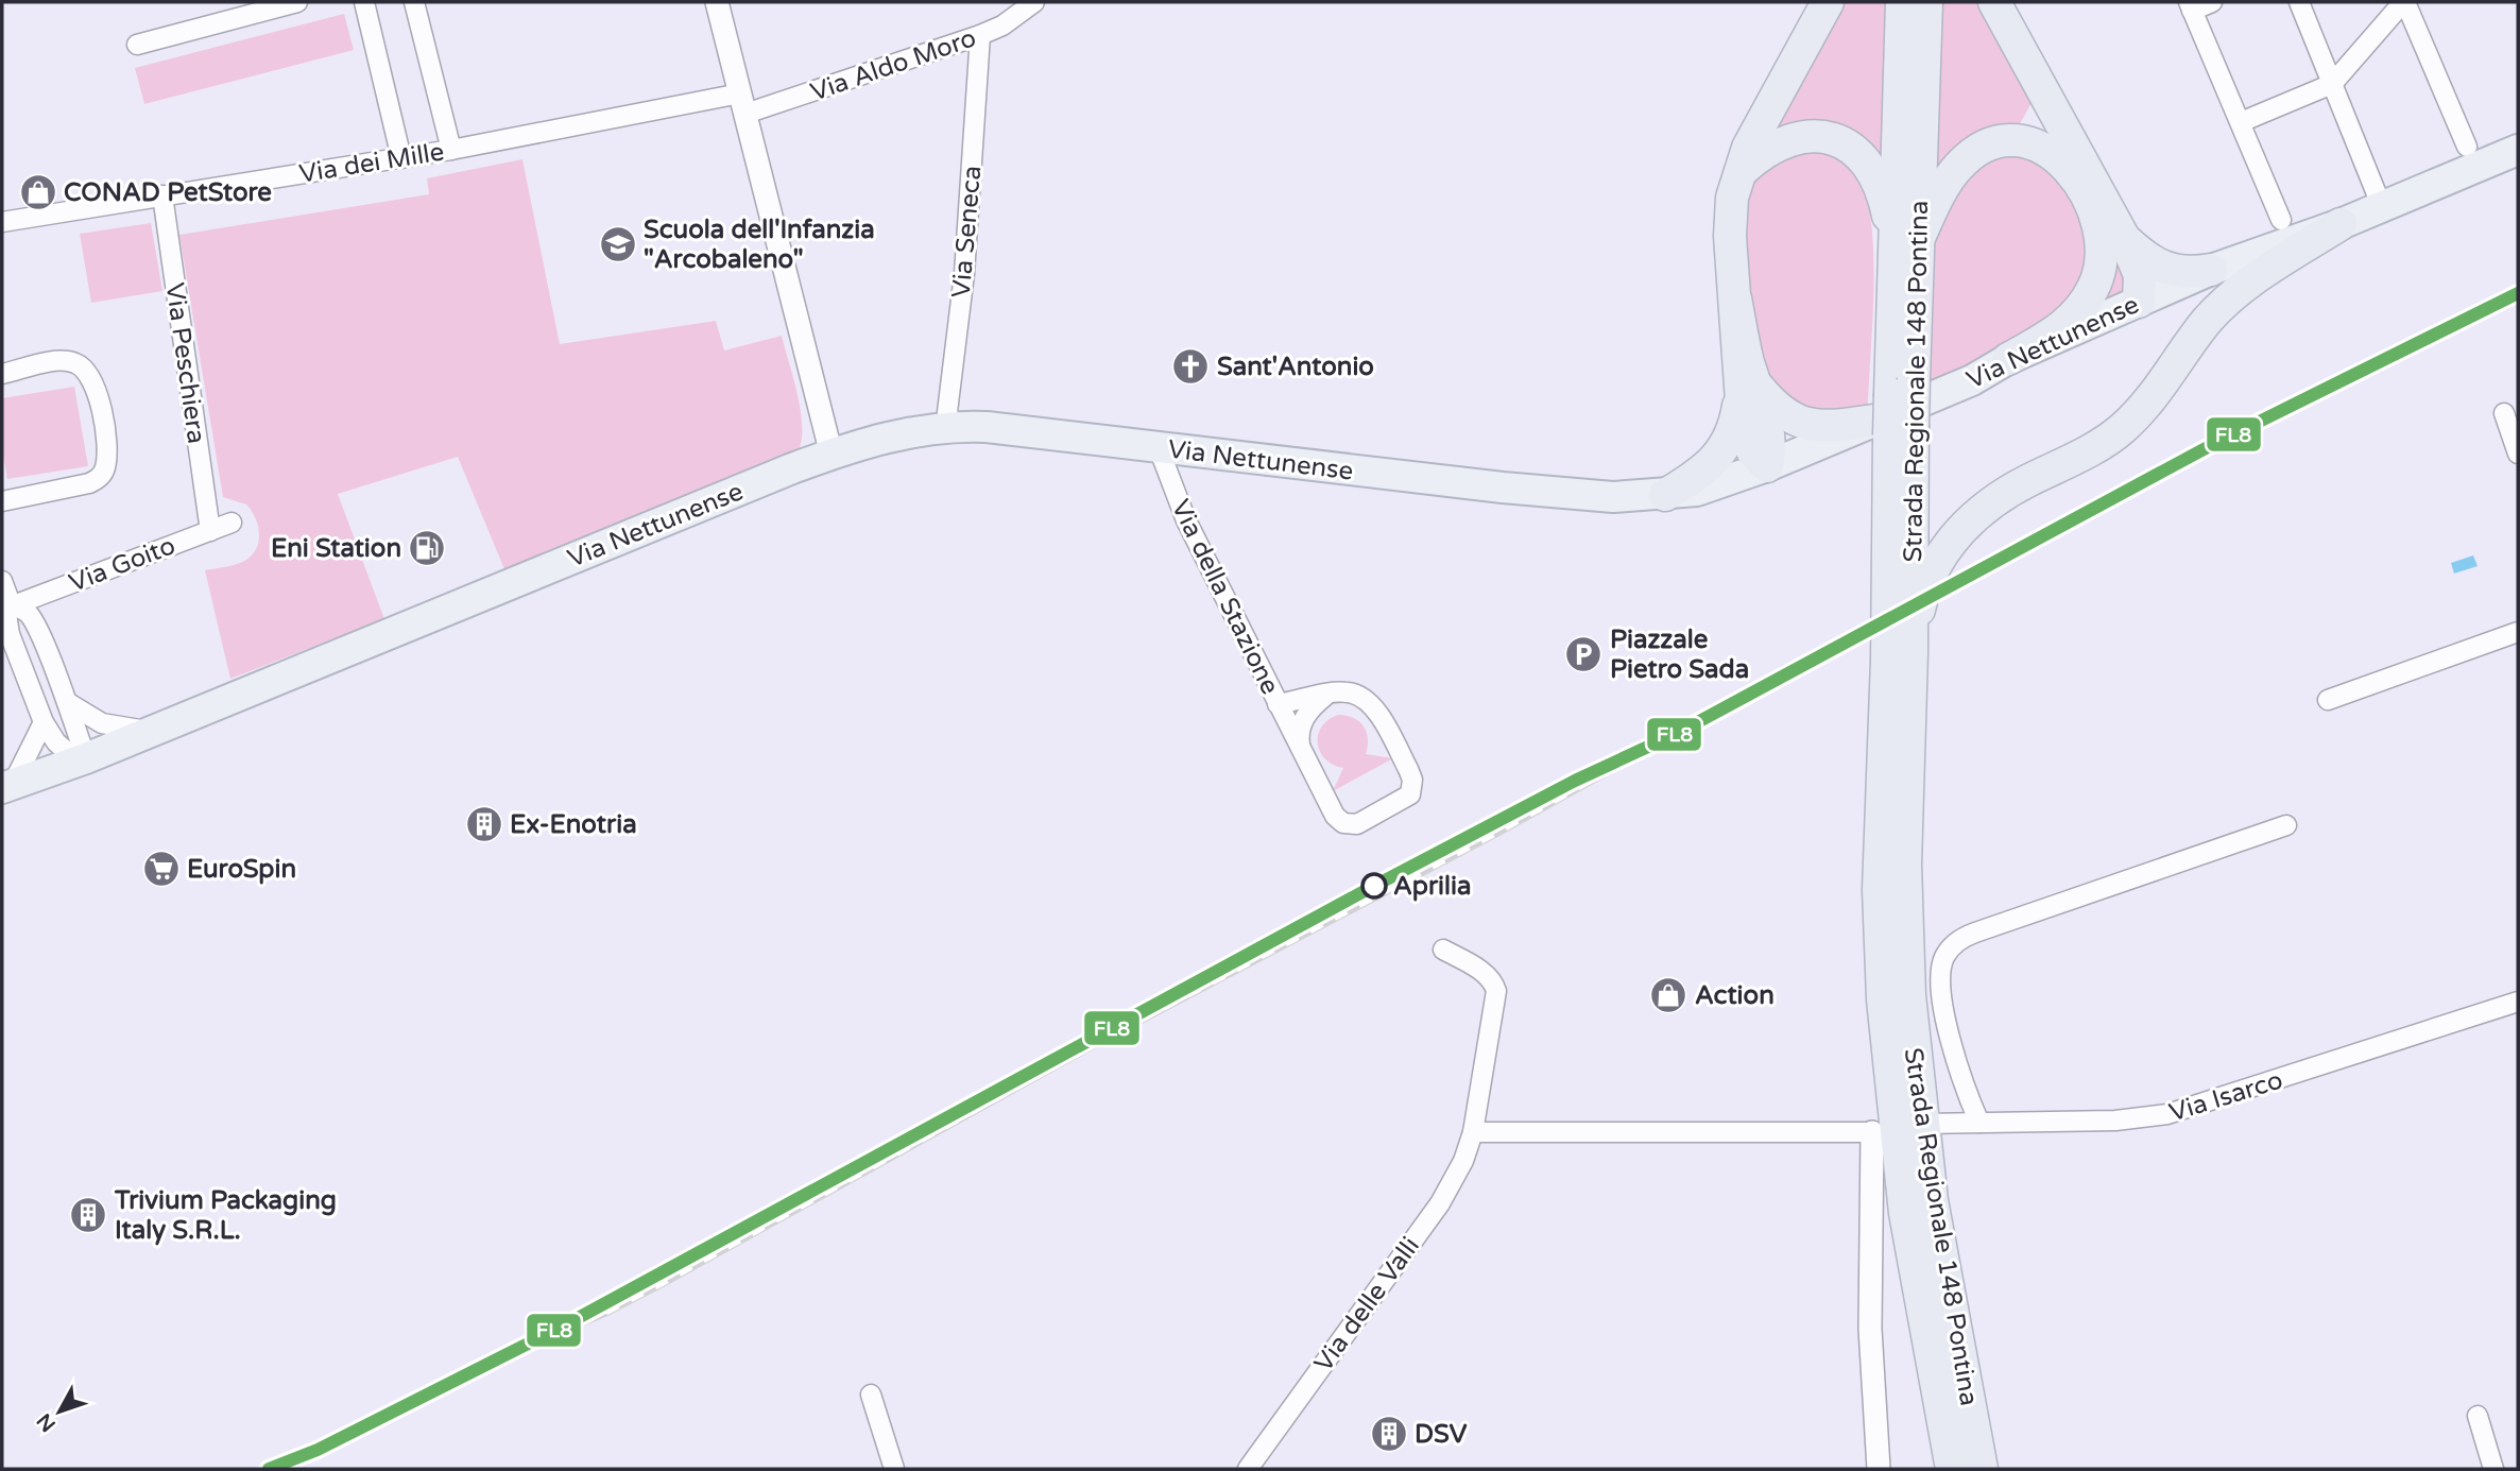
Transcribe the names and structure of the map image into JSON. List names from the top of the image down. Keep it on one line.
{"streets":{"highway":["Strada Regionale 148 Pontina"],"main road":["Via Nettunense"],"street":["Via Aldo Moro","Via dei Mille","Via Seneca","Via Peschiera","Via Goito","Via della Stazione","Via Isarco","Via delle Valli"]},"crossings":[["Via Aldo Moro","Via dei Mille"],["Via Aldo Moro","Via Seneca"],["Via dei Mille","Via Peschiera"],["Via Seneca","Via Nettunense"],["Via Nettunense","Strada Regionale 148 Pontina"],["Via Nettunense","Via della Stazione"],["Via Peschiera","Via Goito"],["Strada Regionale 148 Pontina","Via Isarco"]],"places":{"shop":["CONAD PetStore","Action"],"school or university":["Scuola dell'Infanzia \"Arcobaleno\""],"church":["Sant'Antonio"],"fuel station":["Eni Station"],"parking":["Piazzale Pietro Sada"],"building":["Ex-Enotria","Trivium Packaging Italy S.R.L.","DSV"],"supermarket":["EuroSpin"],"other":["Aprilia"]},"lines":["transit line FL8"],"north":"bottom left"}
